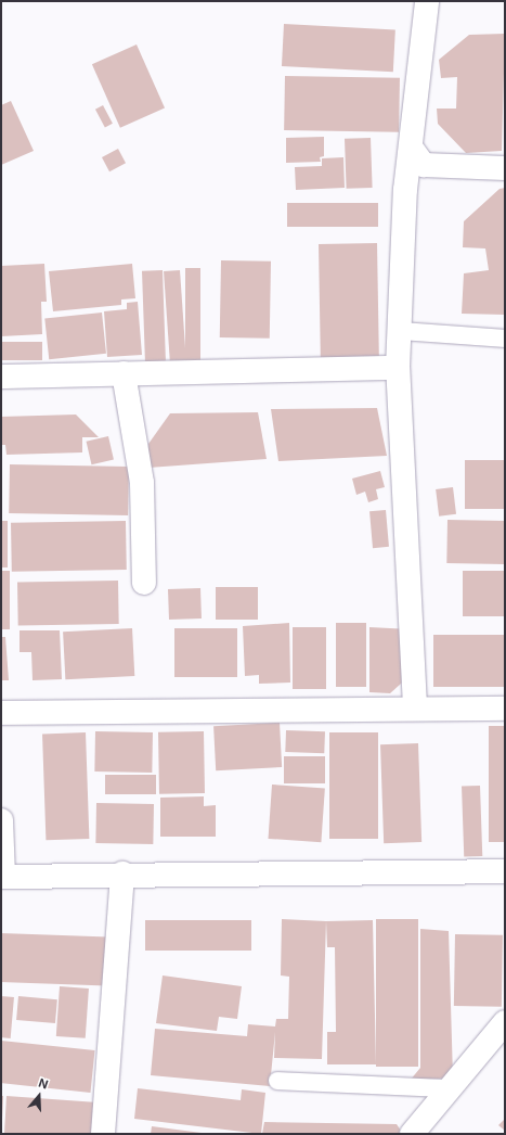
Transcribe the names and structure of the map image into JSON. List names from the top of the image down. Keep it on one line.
{"north":"top"}
